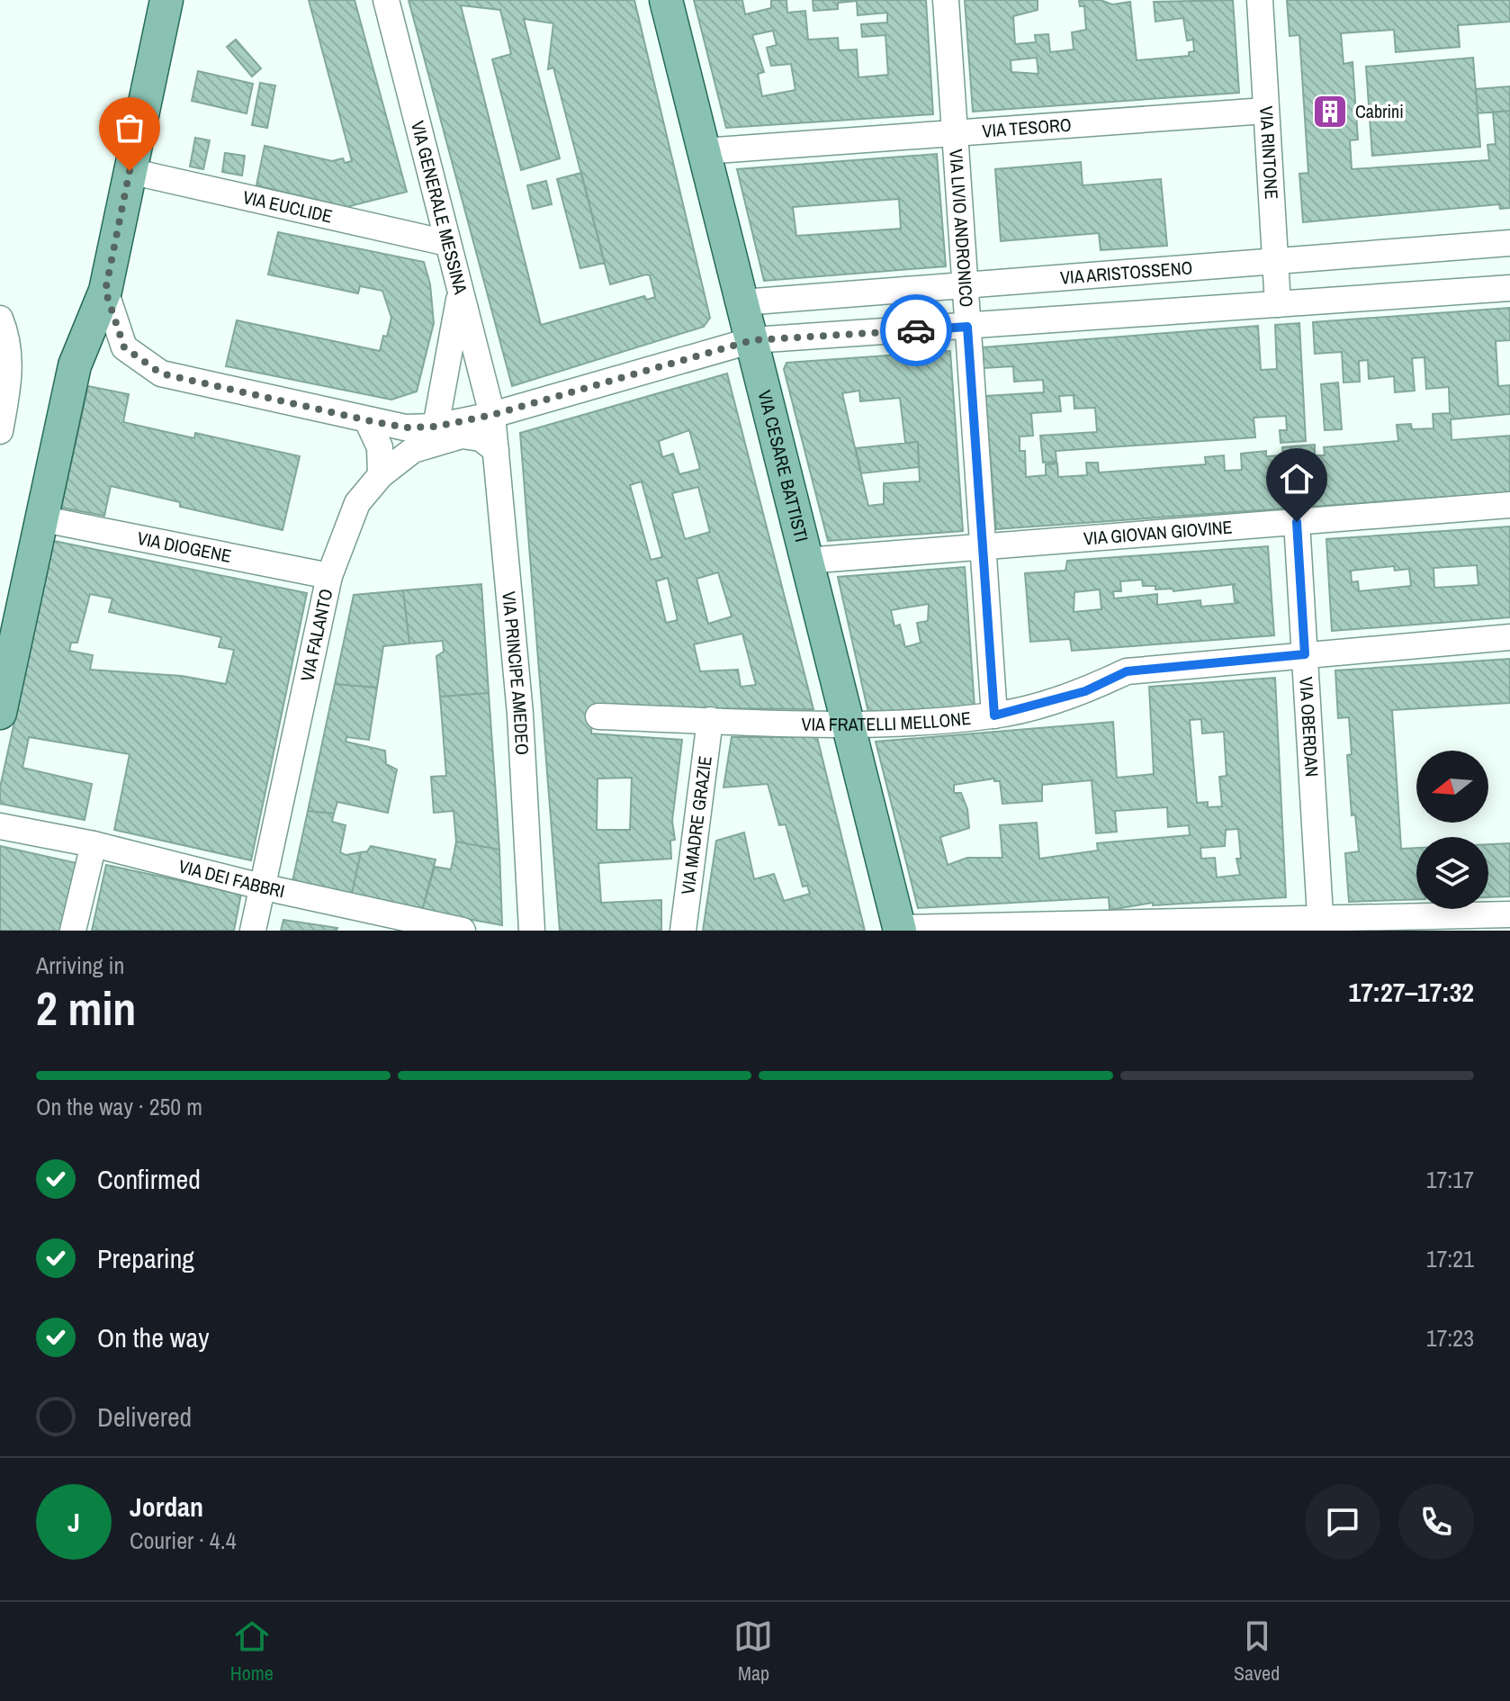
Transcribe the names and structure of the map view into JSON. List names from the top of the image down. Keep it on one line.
{"streets":{"main road":["VIA CESARE BATTISTI"],"street":["VIA TESORO","VIA RINTONE","VIA EUCLIDE","VIA GENERALE MESSINA","VIA LIVIO ANDRONICO","VIA ARISTOSSENO","VIA GIOVAN GIOVINE","VIA DIOGENE","VIA FALANTO","VIA PRINCIPE AMEDEO","VIA FRATELLI MELLONE","VIA OBERDAN","VIA MADRE GRAZIE","VIA DEI FABBRI"]},"crossings":[["VIA TESORO","VIA RINTONE"],["VIA TESORO","VIA LIVIO ANDRONICO"],["VIA TESORO","VIA CESARE BATTISTI"],["VIA RINTONE","VIA ARISTOSSENO"],["VIA EUCLIDE","VIA GENERALE MESSINA"],["VIA GENERALE MESSINA","VIA PRINCIPE AMEDEO"],["VIA LIVIO ANDRONICO","VIA ARISTOSSENO"],["VIA LIVIO ANDRONICO","VIA GIOVAN GIOVINE"],["VIA LIVIO ANDRONICO","VIA FRATELLI MELLONE"],["VIA ARISTOSSENO","VIA CESARE BATTISTI"],["VIA CESARE BATTISTI","VIA GIOVAN GIOVINE"],["VIA CESARE BATTISTI","VIA FRATELLI MELLONE"],["VIA GIOVAN GIOVINE","VIA OBERDAN"],["VIA DIOGENE","VIA FALANTO"],["VIA FALANTO","VIA PRINCIPE AMEDEO"],["VIA FALANTO","VIA DEI FABBRI"],["VIA FRATELLI MELLONE","VIA OBERDAN"],["VIA FRATELLI MELLONE","VIA MADRE GRAZIE"]],"places":{"building":["Cabrini"]},"north":"left","page":{"heading":["2 min","Arriving in","17:27–17:32"],"panel":["Jordan","Courier · 4.4"],"bar":"On the way · 250 m","list":[["Confirmed","17:17"],["Preparing","17:21"],["On the way","17:23"],"Delivered"],"round":"J","tabs":["Home","Map","Saved"]}}
